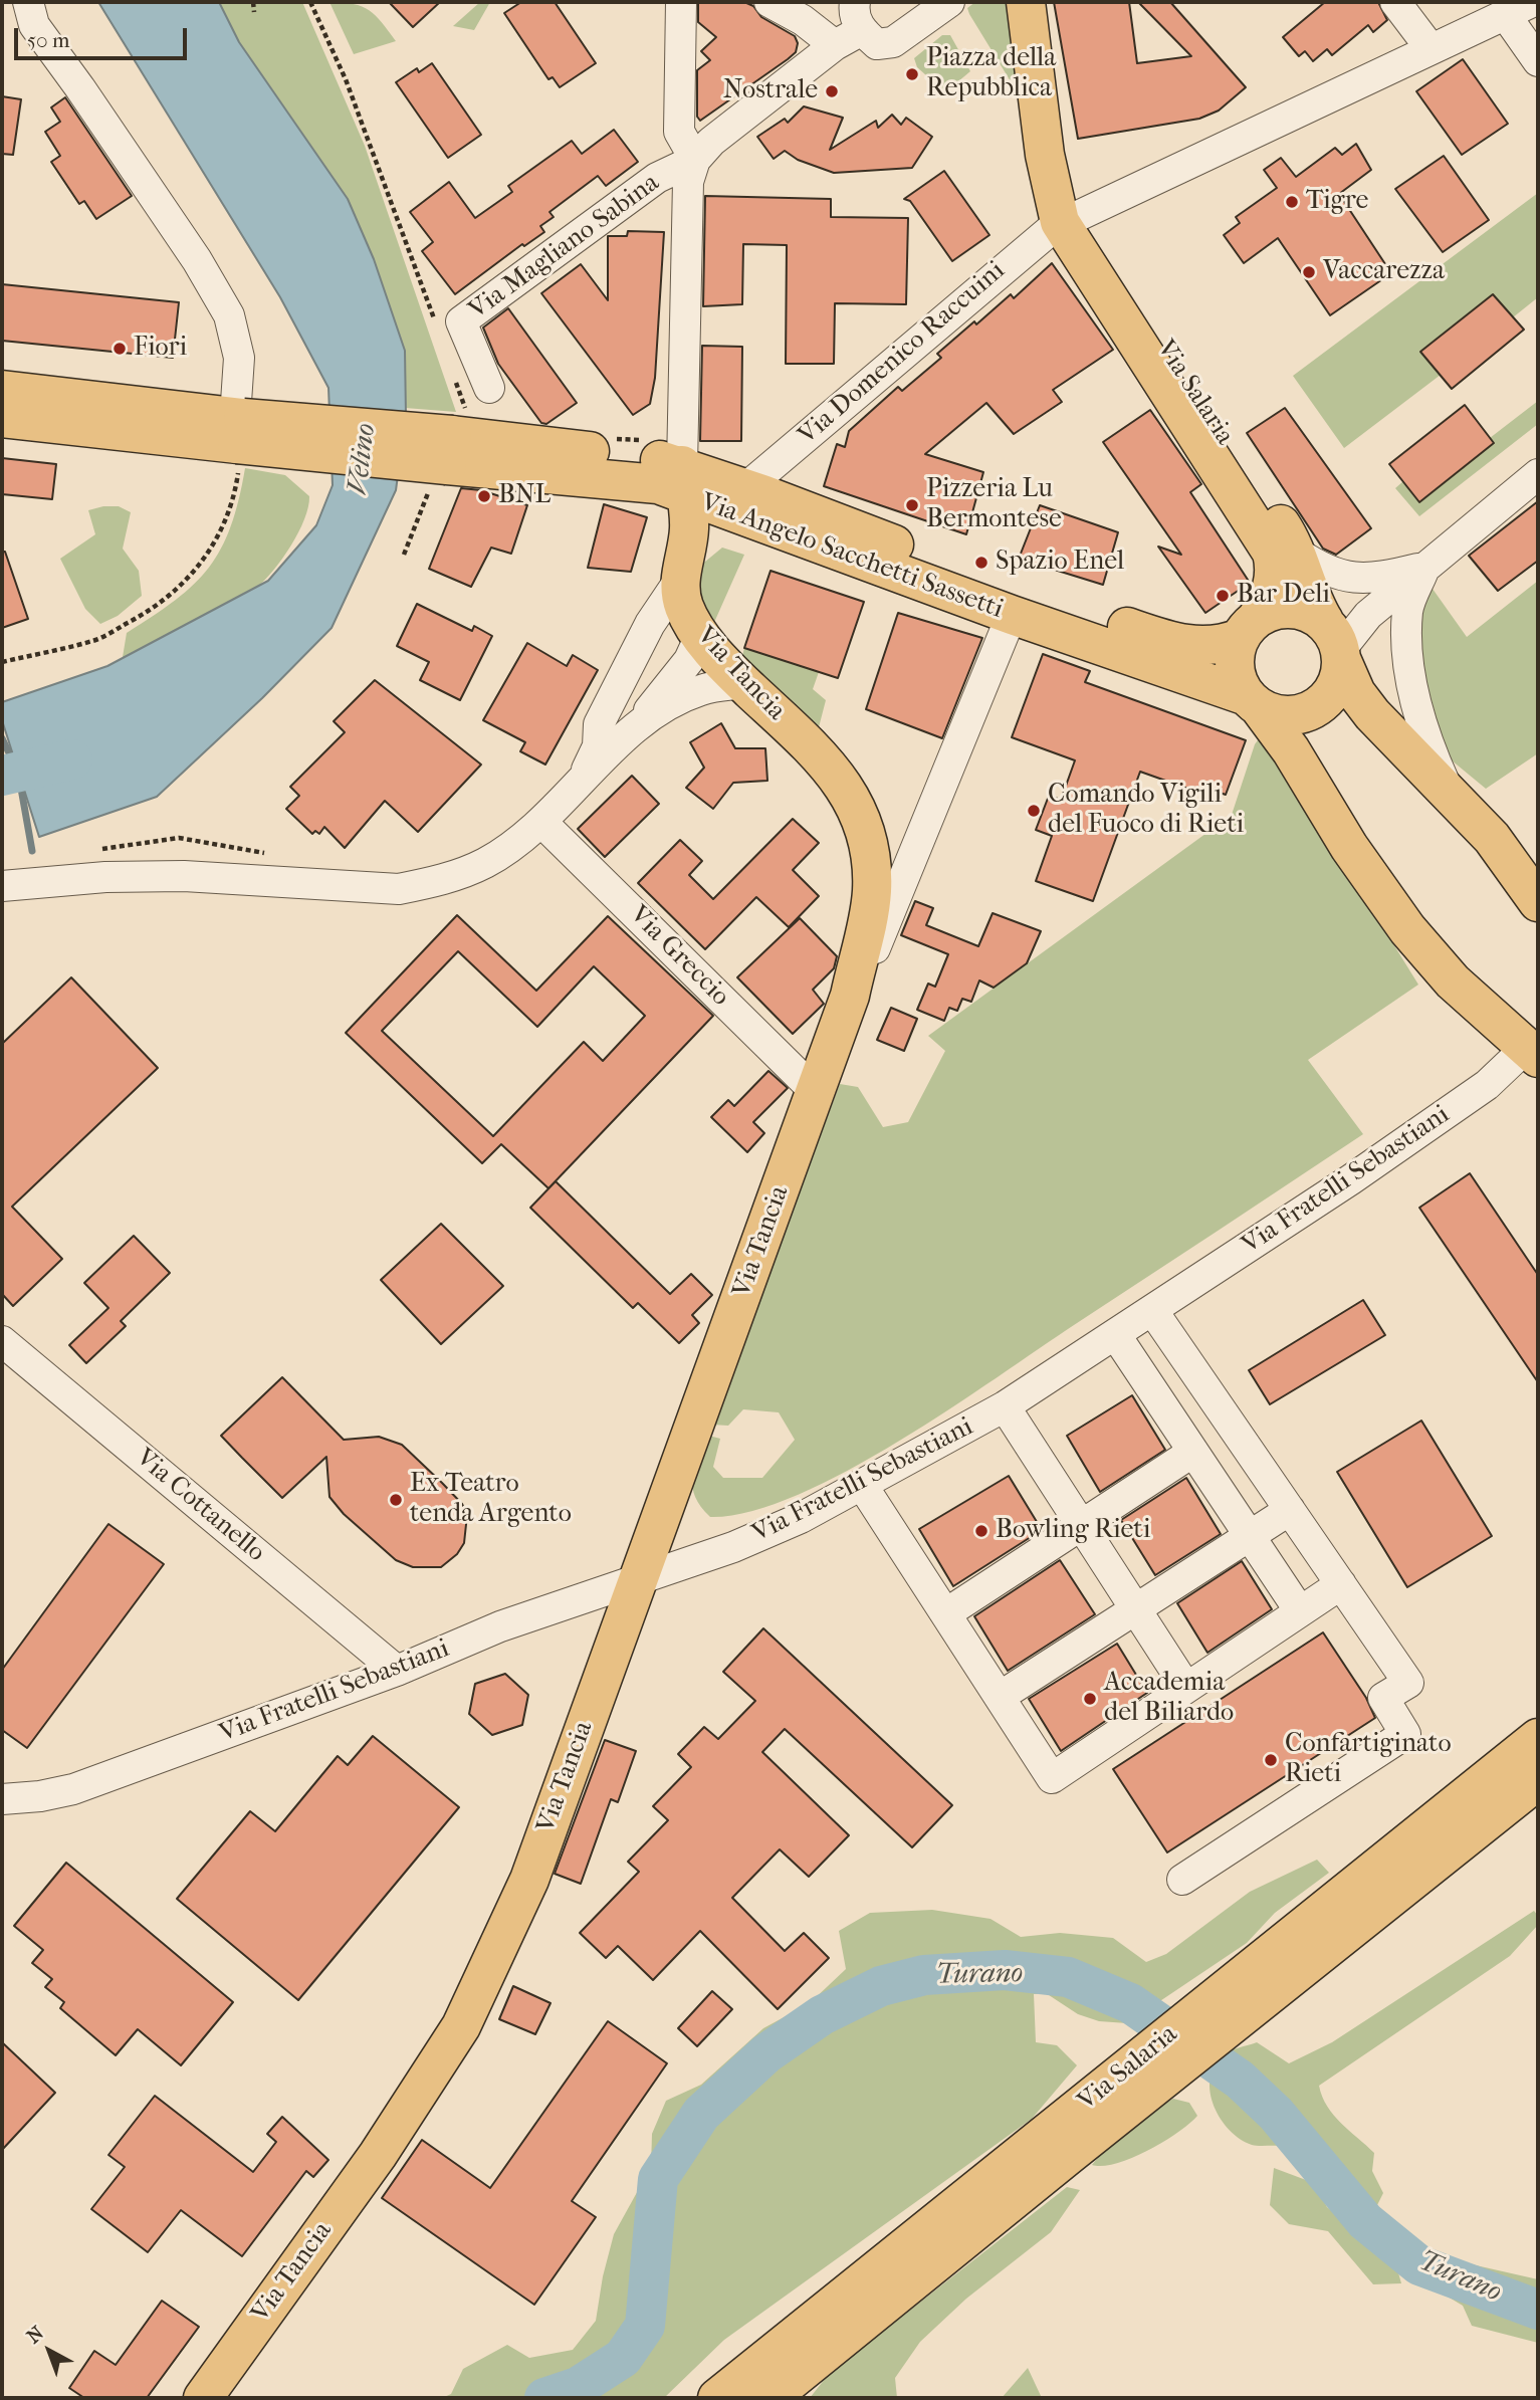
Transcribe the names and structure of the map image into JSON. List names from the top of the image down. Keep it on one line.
{"streets":{"main road":["Via Salaria","Via Angelo Sacchetti Sassetti","Via Tancia"],"street":["Via Magliano Sabina","Via Domenico Raccuini","Via Greccio","Via Fratelli Sebastiani","Via Cottanello"]},"crossings":[["Via Magliano Sabina","Via Tancia"],["Via Domenico Raccuini","Via Salaria"],["Via Domenico Raccuini","Via Angelo Sacchetti Sassetti"],["Via Salaria","Via Angelo Sacchetti Sassetti"],["Via Angelo Sacchetti Sassetti","Via Tancia"],["Via Tancia","Via Greccio"],["Via Tancia","Via Fratelli Sebastiani"],["Via Fratelli Sebastiani","Via Cottanello"]],"water":["Velino","Turano"],"places":["Piazza della Repubblica","Nostrale","Tigre","Vaccarezza","Fiori","BNL","Pizzeria Lu Bermontese","Spazio Enel","Bar Deli","Comando Vigili del Fuoco di Rieti","Ex Teatro tenda Argento","Bowling Rieti","Accademia del Biliardo","Confartiginato Rieti"],"scale_bar":"50 m","north":"top left"}
